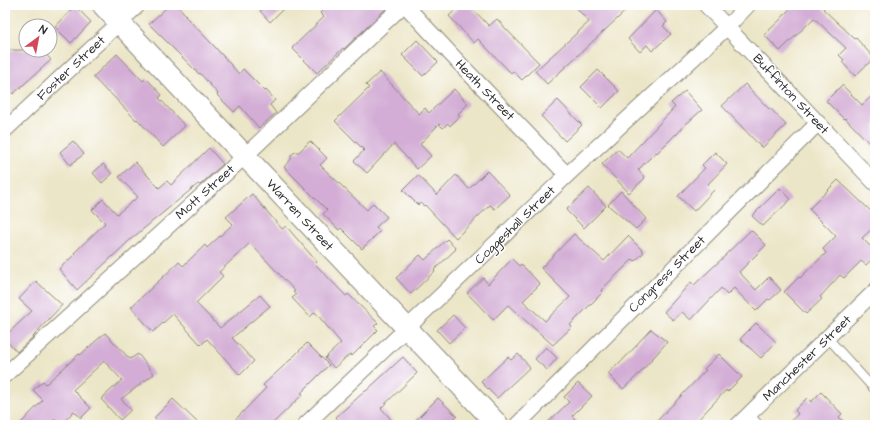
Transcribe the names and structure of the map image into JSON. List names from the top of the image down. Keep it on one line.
{"streets":{"street":["Foster Street","Heath Street","Buffinton Street","Mott Street","Warren Street","Coggeshall Street","Congress Street","Manchester Street"]},"crossings":[["Foster Street","Warren Street"],["Heath Street","Mott Street"],["Heath Street","Coggeshall Street"],["Buffinton Street","Coggeshall Street"],["Buffinton Street","Congress Street"],["Mott Street","Warren Street"],["Warren Street","Coggeshall Street"]],"north":"top right"}
